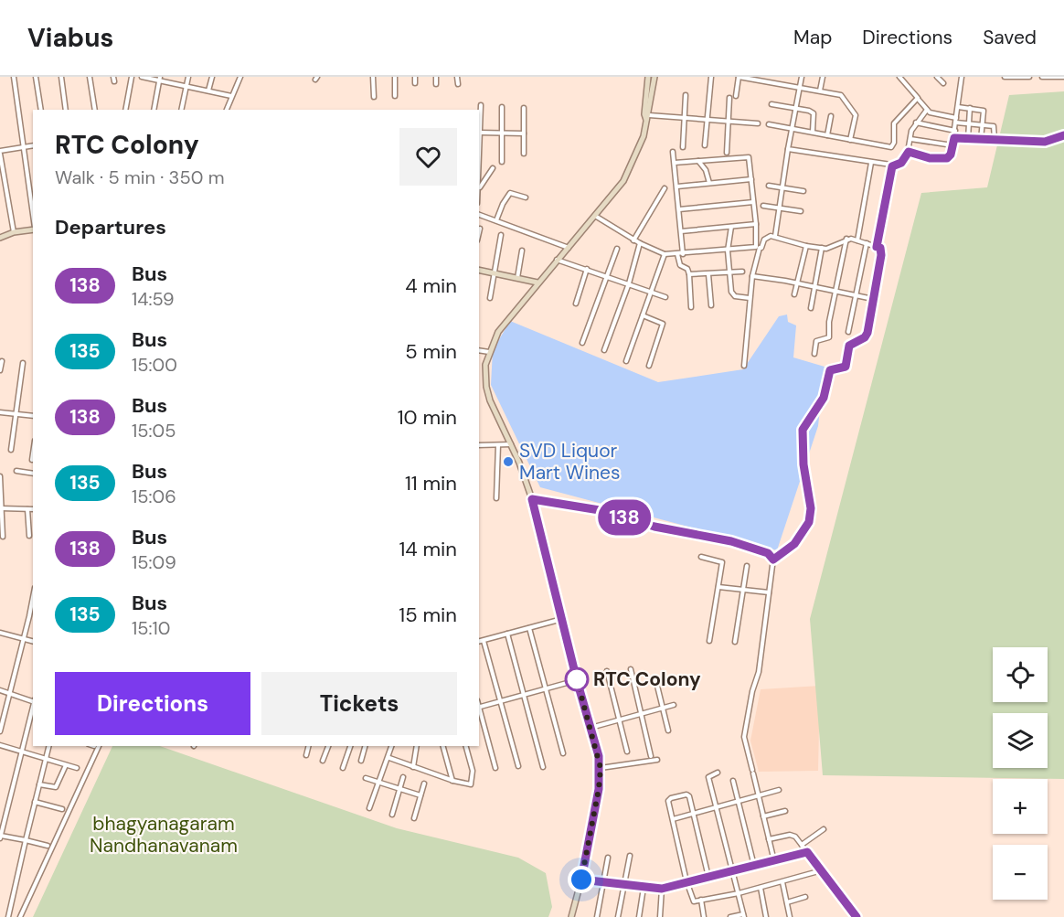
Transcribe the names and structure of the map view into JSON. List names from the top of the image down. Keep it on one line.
{"parks":["bhagyanagaram Nandhanavanam"],"places":["SVD Liquor Mart Wines","RTC Colony"],"lines":["bus line 138"],"page":{"header":"Viabus","nav":["Map","Directions","Saved"],"on_map":"138","heading":[["RTC Colony","Walk · 5 min · 350 m"],"Departures"],"list":[{"mark":"138","name":"Bus","note":"14:59","value":"4 min"},{"mark":"135","name":"Bus","note":"15:00","value":"5 min"},{"mark":"138","name":"Bus","note":"15:05","value":"10 min"},{"mark":"135","name":"Bus","note":"15:06","value":"11 min"},{"mark":"138","name":"Bus","note":"15:09","value":"14 min"},{"mark":"135","name":"Bus","note":"15:10","value":"15 min"}],"map_buttons":["+","−"],"buttons":["Directions","Tickets"]}}
